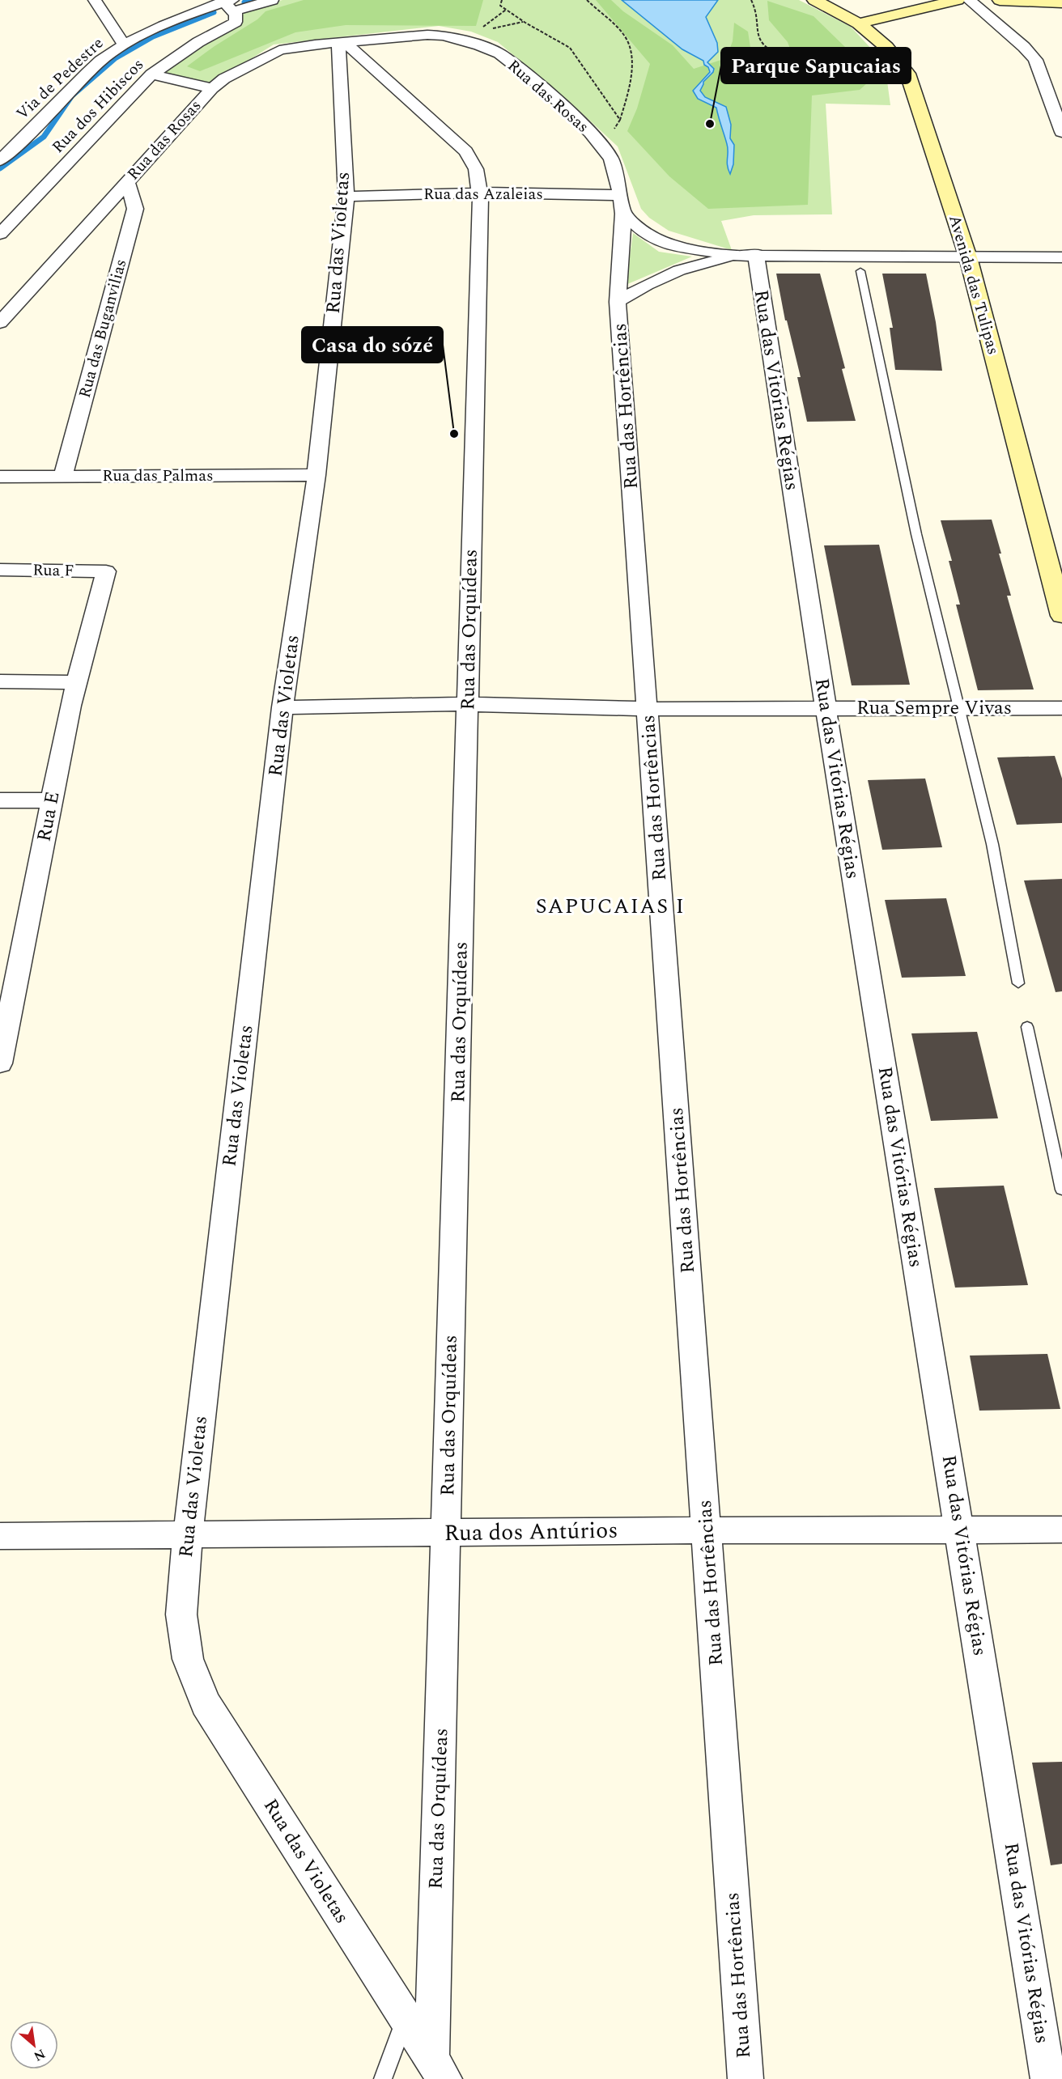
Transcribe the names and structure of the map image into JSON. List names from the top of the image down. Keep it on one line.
{"streets":{"street":["Via de Pedestre","Rua das Rosas","Rua dos Hibiscos","Rua das Azaleias","Rua das Violetas","Avenida das Tulipas","Rua das Buganvilias","Rua das Vitórias Régias","Rua das Hortências","Rua das Palmas","Rua F","Rua das Orquídeas","Rua Sempre Vivas","Rua E","Rua dos Antúrios"]},"crossings":[["Via de Pedestre","Rua dos Hibiscos"],["Rua das Rosas","Rua das Azaleias"],["Rua das Rosas","Rua das Violetas"],["Rua das Rosas","Rua das Buganvilias"],["Rua das Rosas","Rua das Hortências"],["Rua das Rosas","Rua das Orquídeas"],["Rua das Azaleias","Rua das Violetas"],["Rua das Azaleias","Rua das Orquídeas"],["Rua das Violetas","Rua das Palmas"],["Rua das Violetas","Rua das Orquídeas"],["Rua das Violetas","Rua Sempre Vivas"],["Rua das Violetas","Rua dos Antúrios"],["Rua das Buganvilias","Rua das Palmas"],["Rua das Vitórias Régias","Rua das Hortências"],["Rua das Vitórias Régias","Rua Sempre Vivas"],["Rua das Vitórias Régias","Rua dos Antúrios"],["Rua das Hortências","Rua Sempre Vivas"],["Rua das Hortências","Rua dos Antúrios"],["Rua F","Rua E"],["Rua das Orquídeas","Rua Sempre Vivas"],["Rua das Orquídeas","Rua dos Antúrios"]],"districts":["SAPUCAIAS I"],"places":["Parque Sapucaias","Casa do sózé"],"north":"bottom right"}
